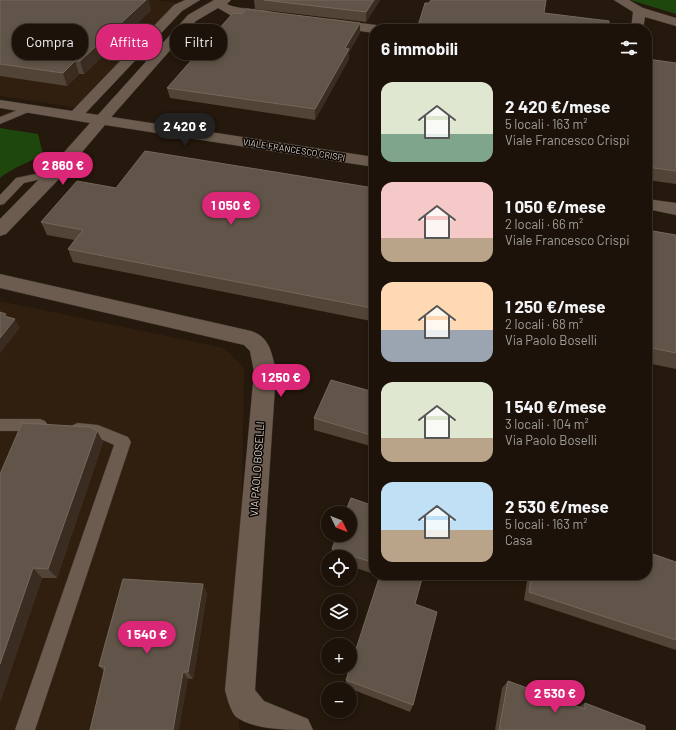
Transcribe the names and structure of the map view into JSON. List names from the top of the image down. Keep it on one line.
{"streets":{"street":["VIALE FRANCESCO CRISPI","VIA PAOLO BOSELLI"]},"north":"bottom right","page":{"chip":["Compra","Affitta","Filtri"],"heading":"6 immobili","list":[{"name":"2 420 €/mese","note":"5 locali · 163 m² · Viale Francesco Crispi"},{"name":"1 050 €/mese","note":"2 locali · 66 m² · Viale Francesco Crispi"},{"name":"1 250 €/mese","note":"2 locali · 68 m² · Via Paolo Boselli"},{"name":"1 540 €/mese","note":"3 locali · 104 m² · Via Paolo Boselli"},{"name":"2 530 €/mese","note":"5 locali · 163 m² · Casa"}],"price":["2 420 €","2 860 €","1 050 €","1 250 €","1 540 €","2 530 €"],"map_buttons":["+","−"]}}
